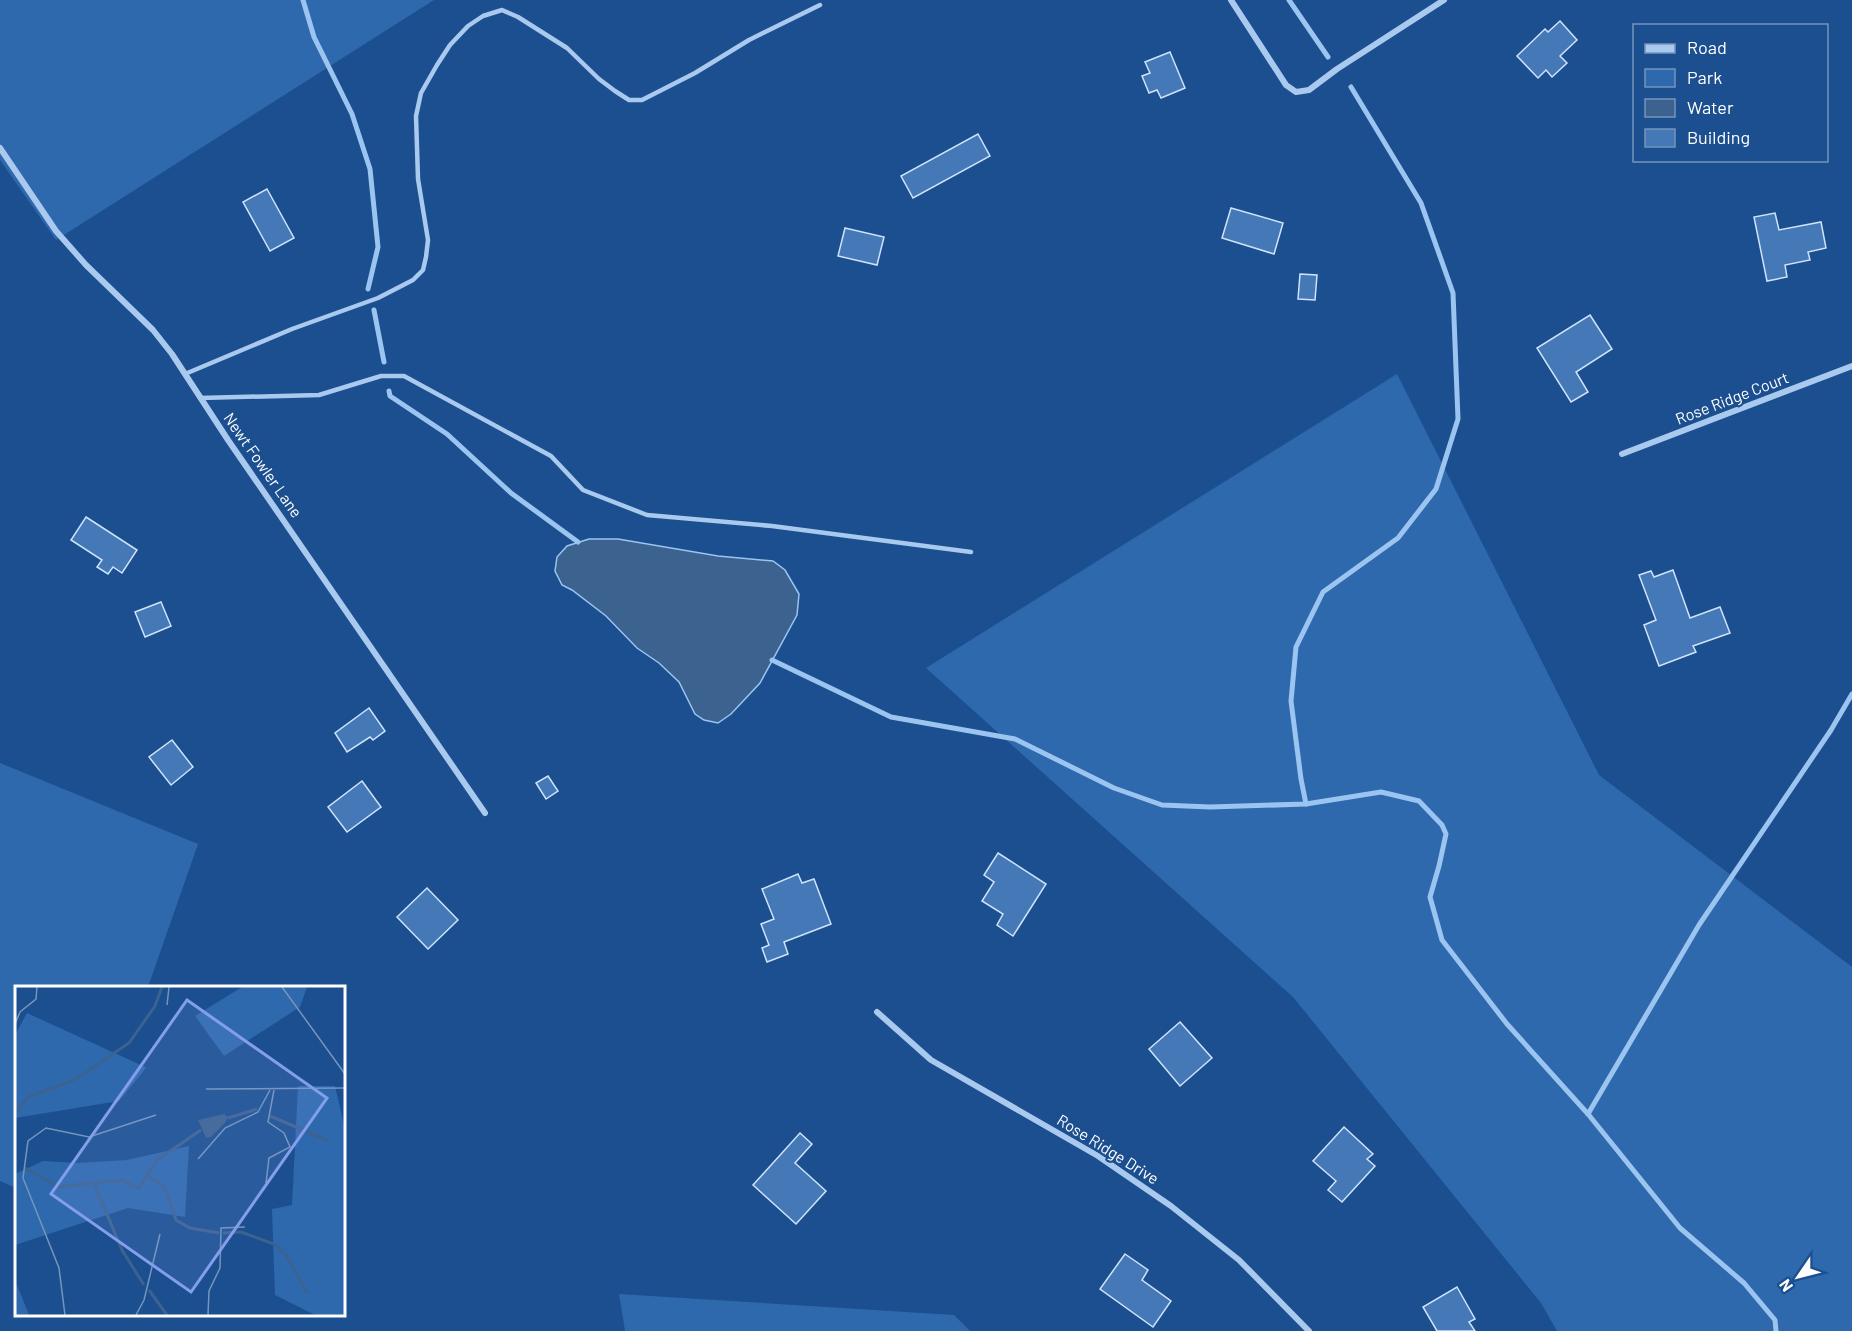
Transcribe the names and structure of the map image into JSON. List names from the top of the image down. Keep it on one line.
{"streets":{"street":["Rose Ridge Court","Newt Fowler Lane","Rose Ridge Drive"]},"legend":["Road","Park","Water","Building"],"north":"bottom left"}
